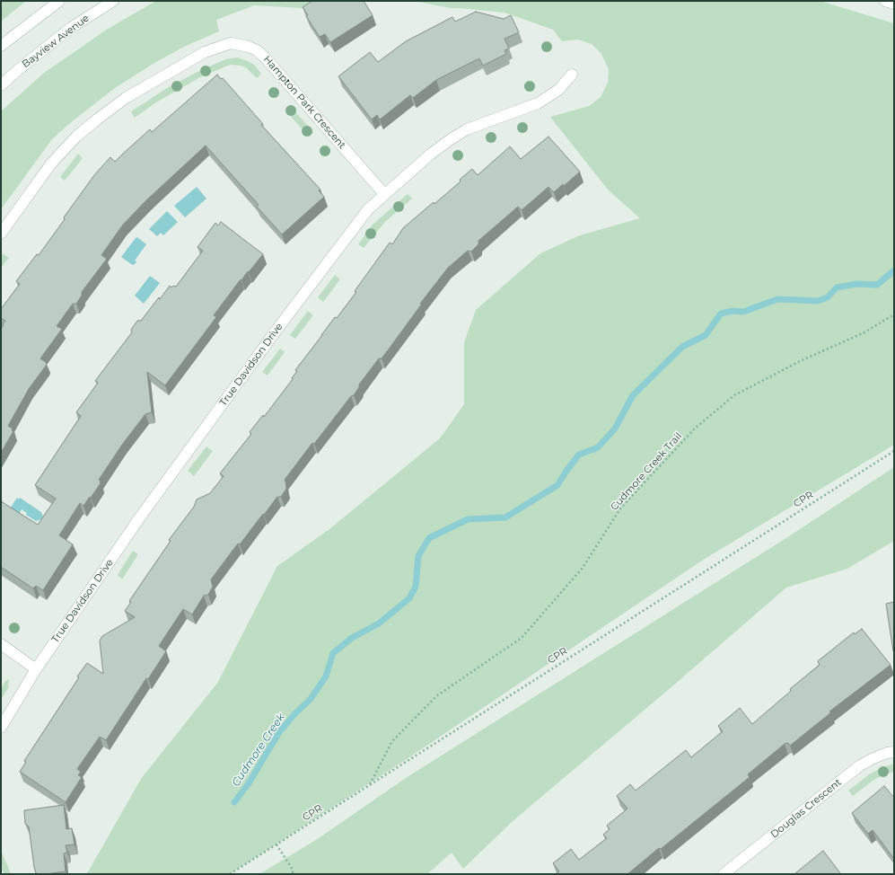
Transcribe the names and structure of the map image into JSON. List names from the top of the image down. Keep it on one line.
{"streets":{"street":["Bayview Avenue","Hampton Park Crescent","True Davidson Drive","Douglas Crescent"],"path":["Cudmore Creek Trail","CPR"]},"crossings":[["Hampton Park Crescent","True Davidson Drive"],["Cudmore Creek Trail","CPR"]],"water":["Cudmore Creek"]}
